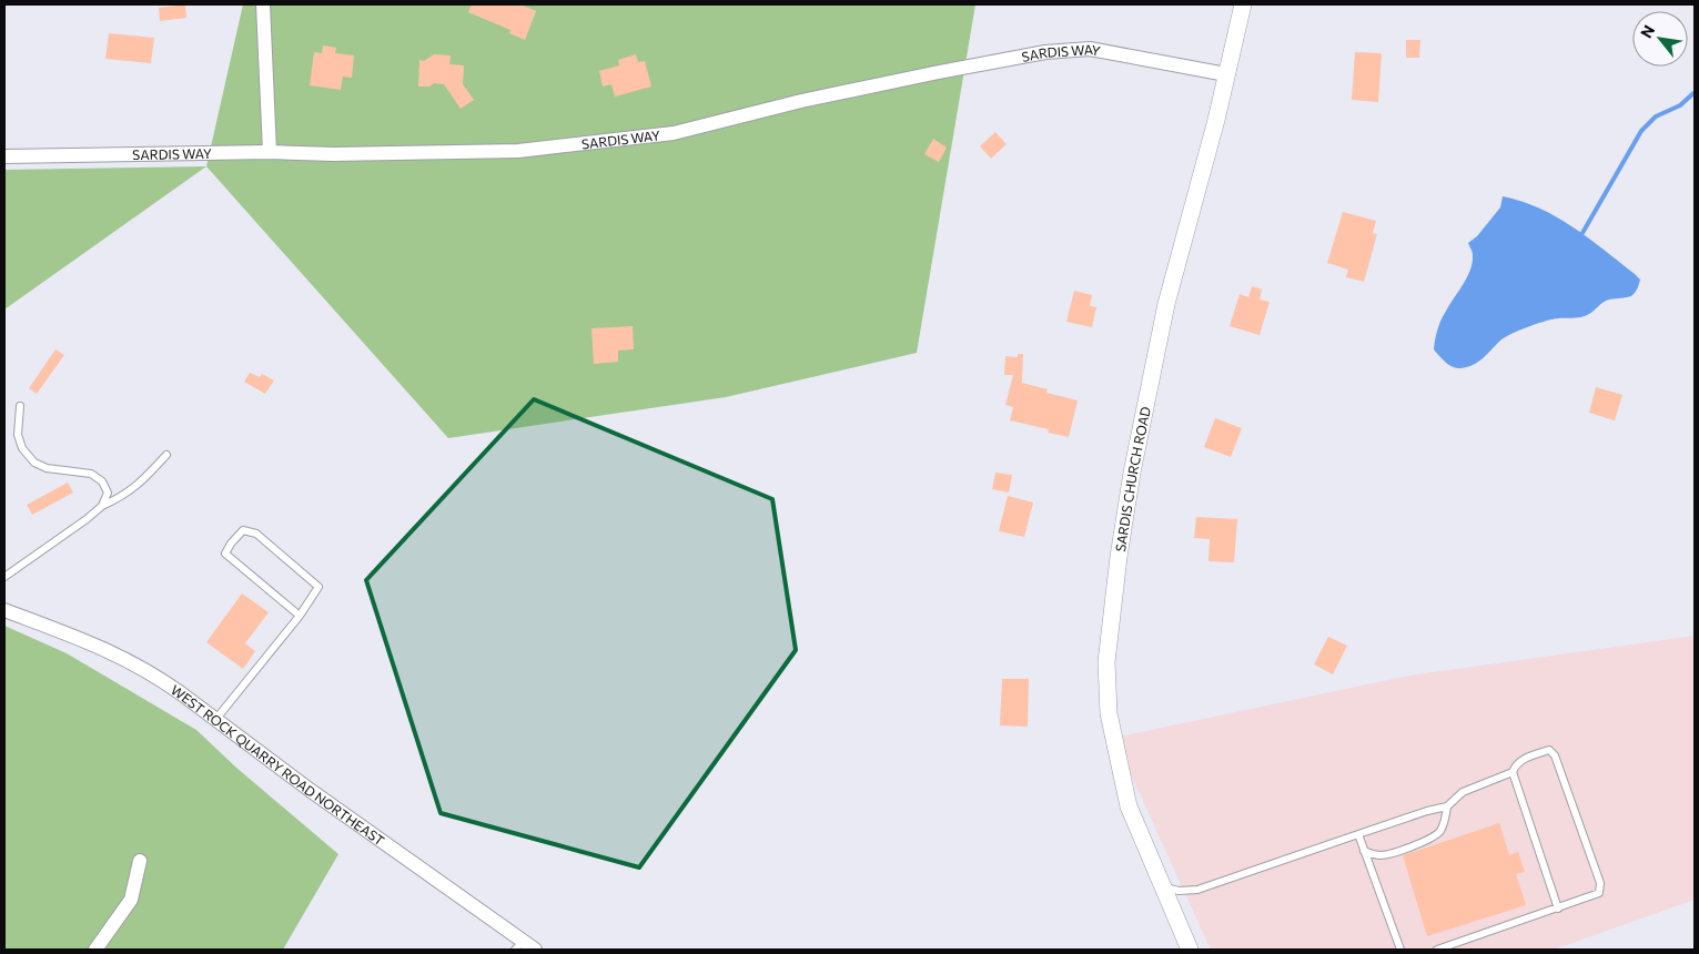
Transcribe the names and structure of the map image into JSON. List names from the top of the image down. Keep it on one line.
{"streets":{"street":["SARDIS WAY","SARDIS CHURCH ROAD","WEST ROCK QUARRY ROAD NORTHEAST"]},"crossings":[["SARDIS WAY","SARDIS CHURCH ROAD"]],"north":"top left"}
